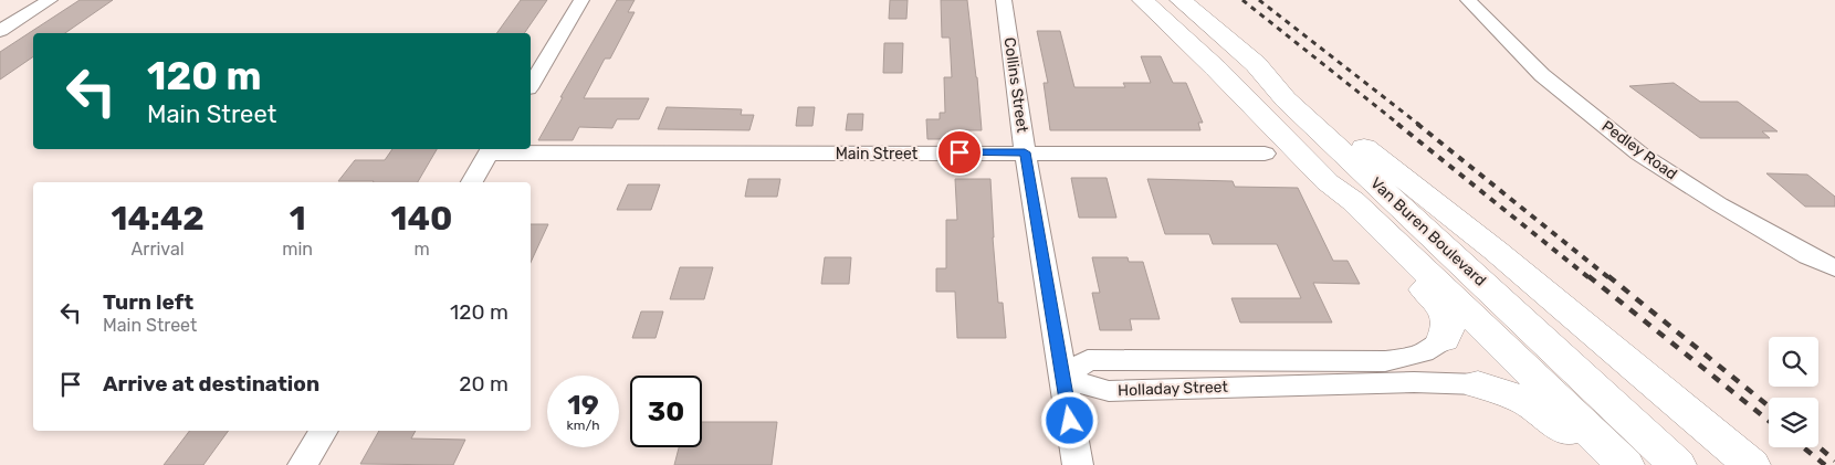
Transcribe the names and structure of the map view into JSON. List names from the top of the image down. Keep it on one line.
{"streets":{"main road":["Van Buren Boulevard"],"street":["Collins Street","Pedley Road","Main Street","Holladay Street"]},"crossings":[["Collins Street","Main Street"],["Collins Street","Holladay Street"]],"page":{"turn":["120 m","Main Street"],"eta":["14:42","Arrival","1","min","140","m"],"list":[{"name":"Turn left","note":"Main Street","value":"120 m"},{"name":"Arrive at destination","value":"20 m"}],"speed":"19 km/h","limit":"30"}}
